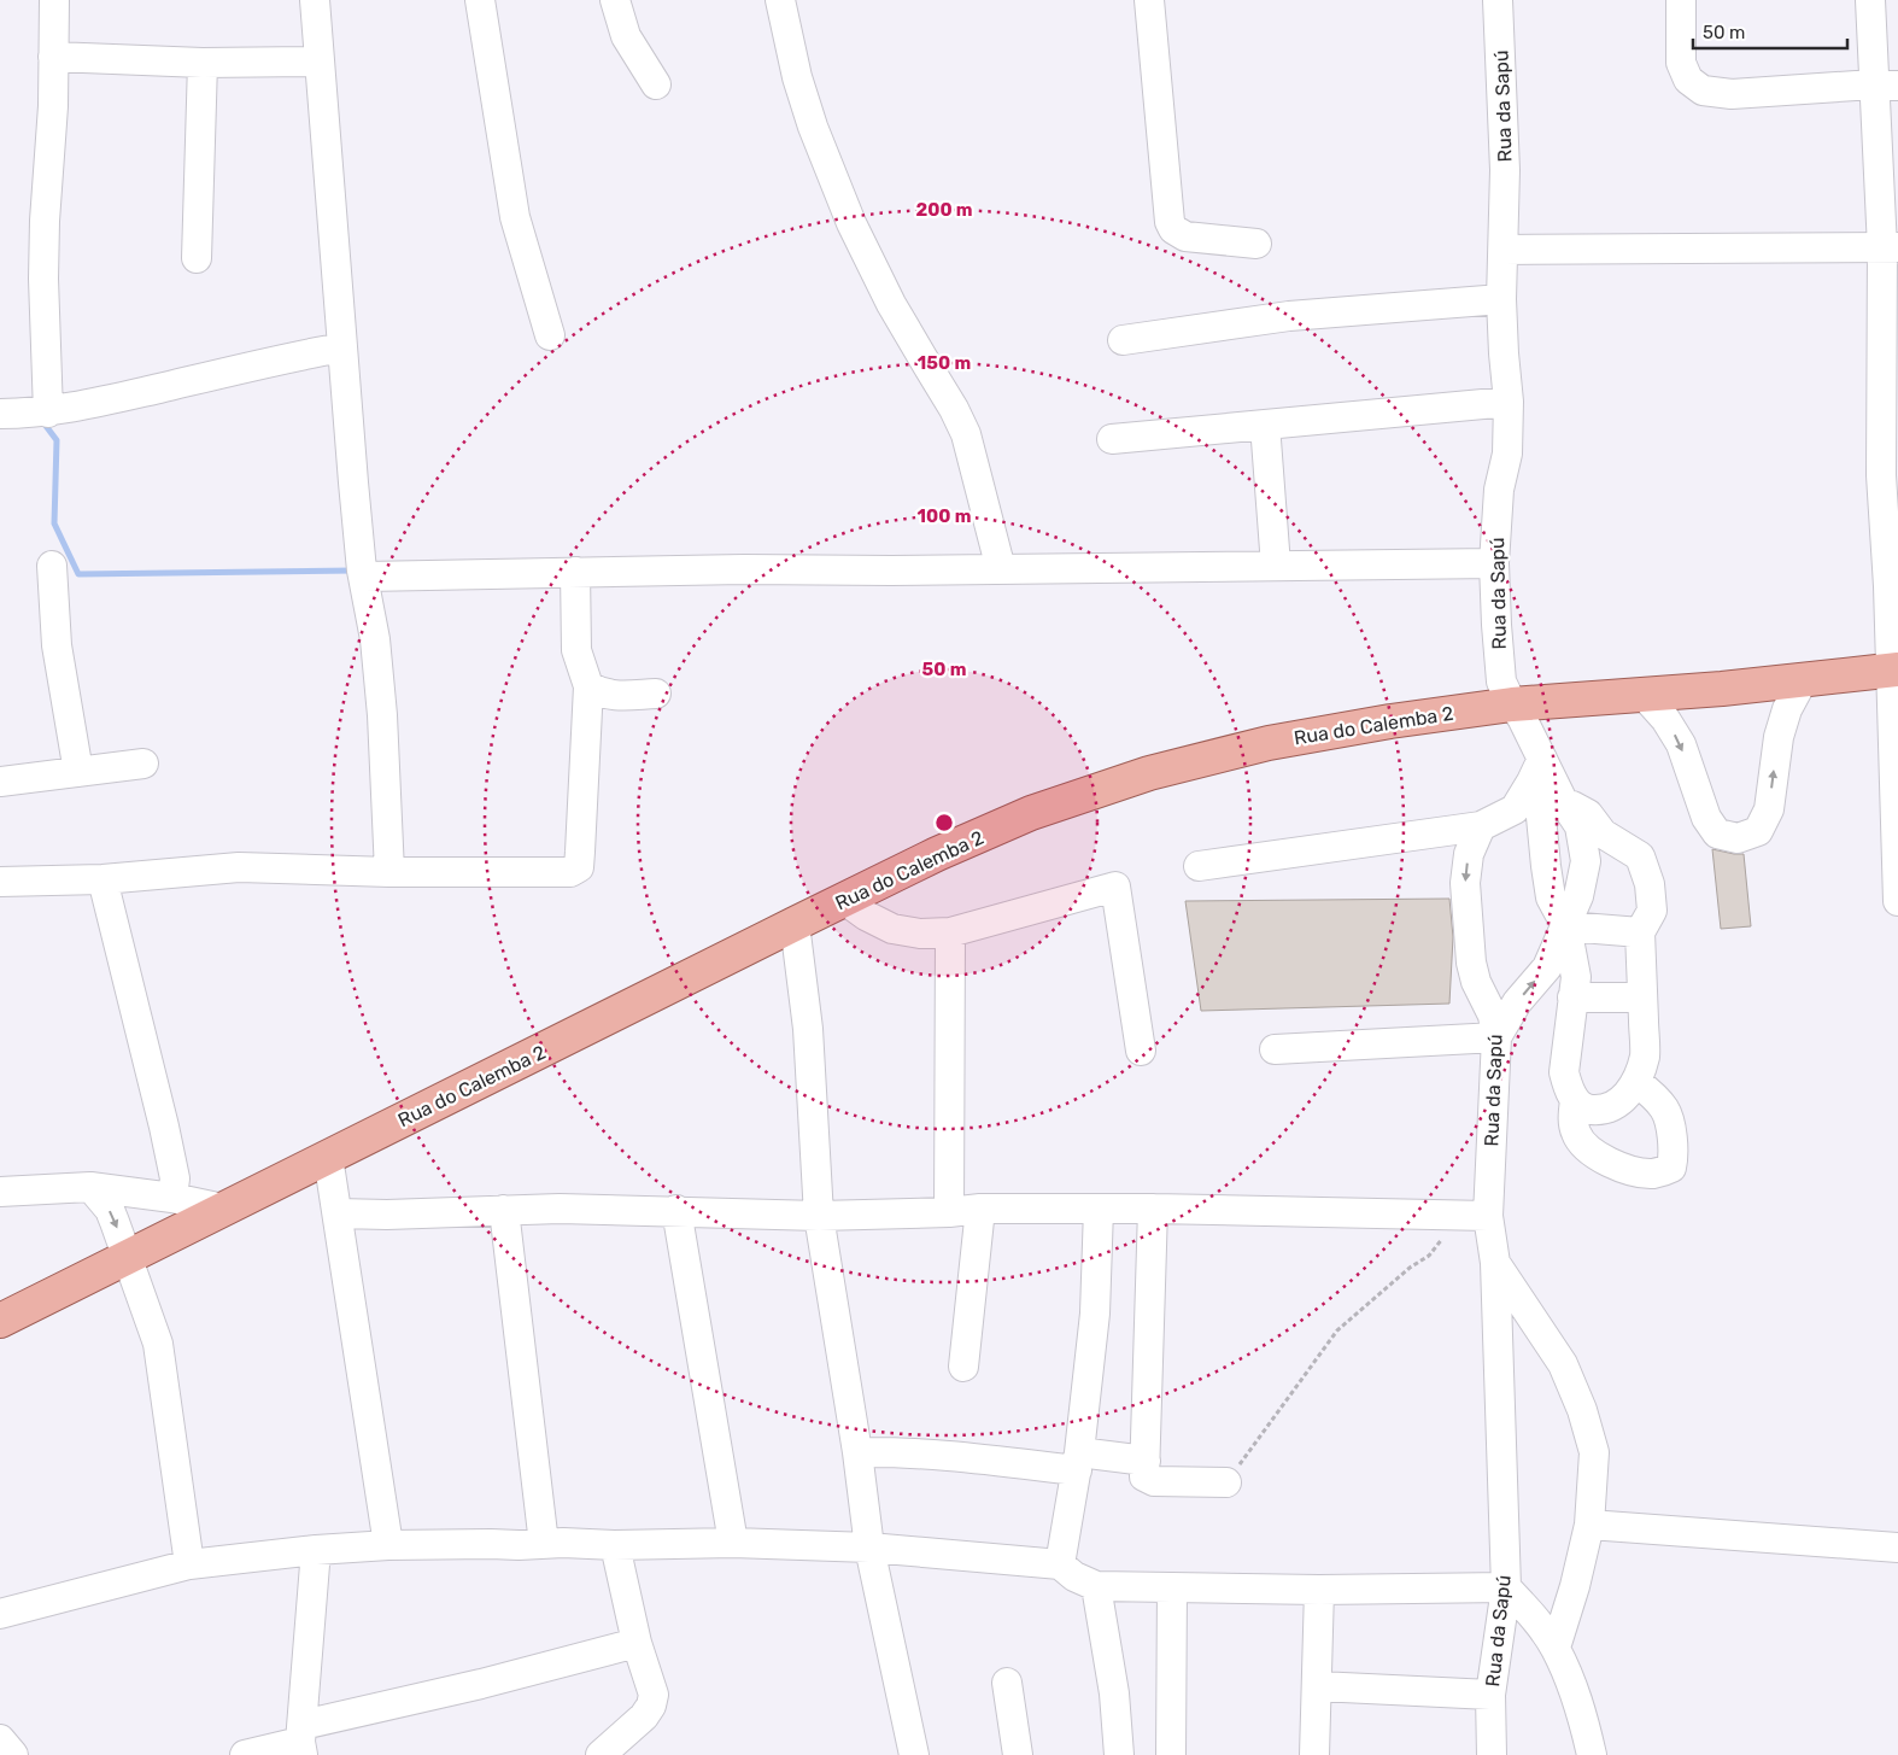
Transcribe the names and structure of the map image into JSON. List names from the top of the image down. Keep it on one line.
{"streets":{"main road":["Rua do Calemba 2"],"street":["Rua da Sapú"]},"crossings":[["Rua da Sapú","Rua do Calemba 2"]],"scale_bar":"50 m","rings":["200 m","150 m","100 m","50 m"]}
